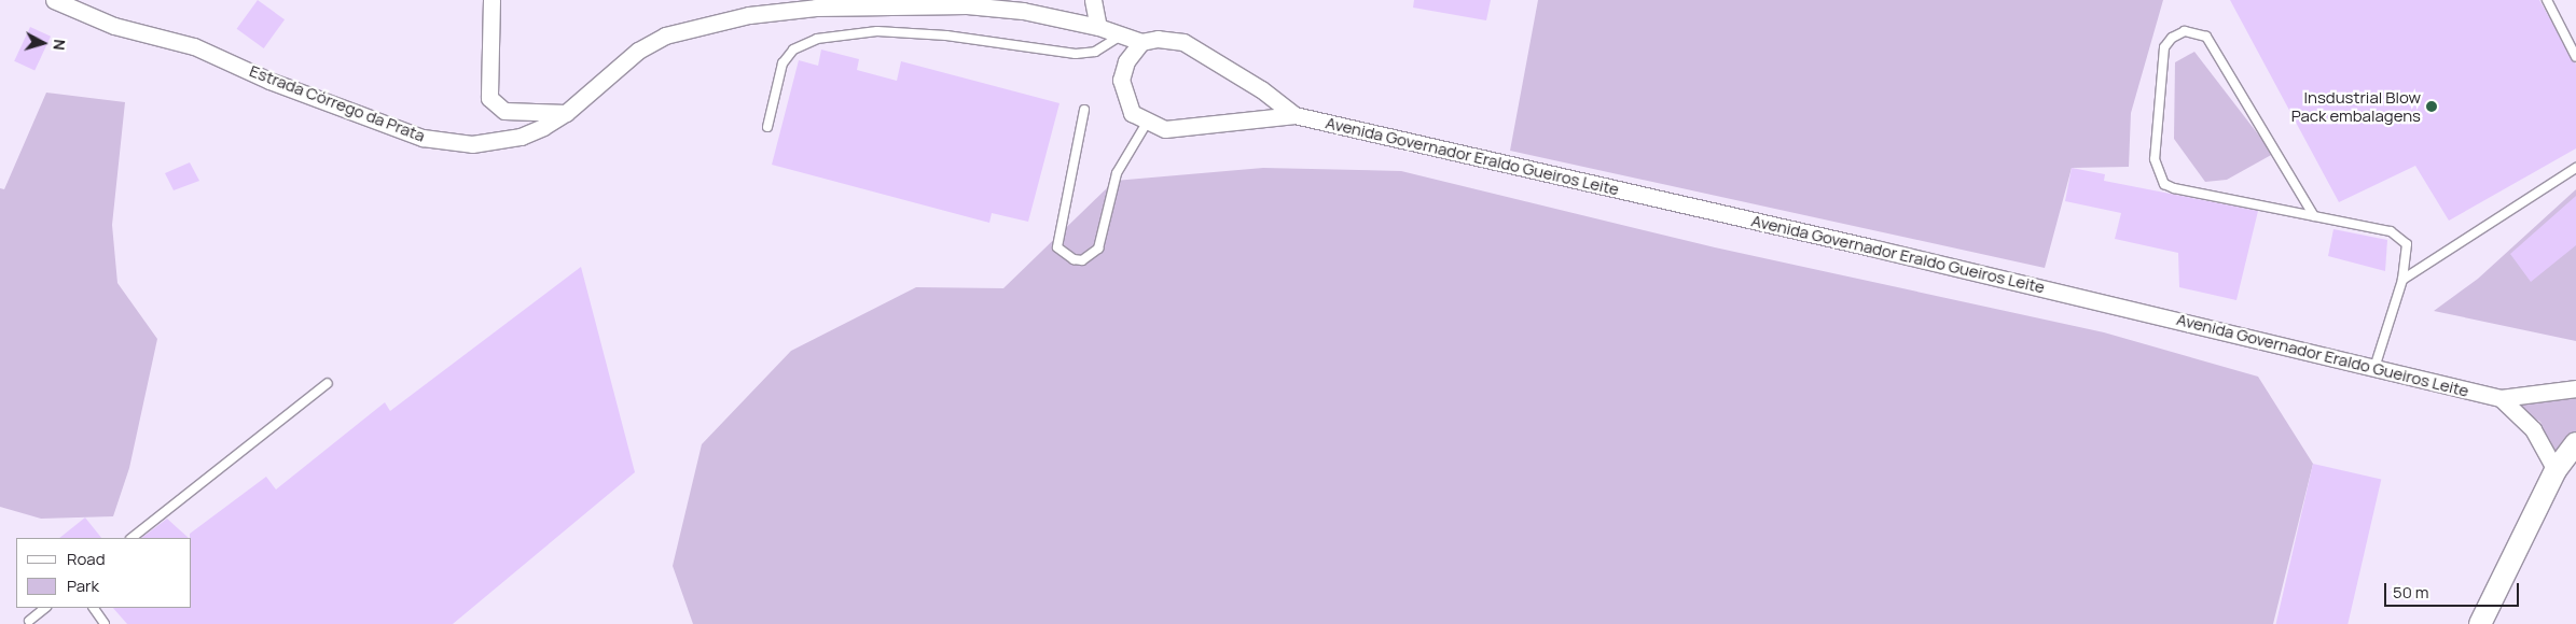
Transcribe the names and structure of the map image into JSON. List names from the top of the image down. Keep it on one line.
{"streets":{"street":["Estrada Córrego da Prata","Avenida Governador Eraldo Gueiros Leite"]},"crossings":[["Estrada Córrego da Prata","Avenida Governador Eraldo Gueiros Leite"]],"places":["Insdustrial Blow Pack embalagens"],"legend":["Road","Park"],"scale_bar":"50 m","north":"right"}
